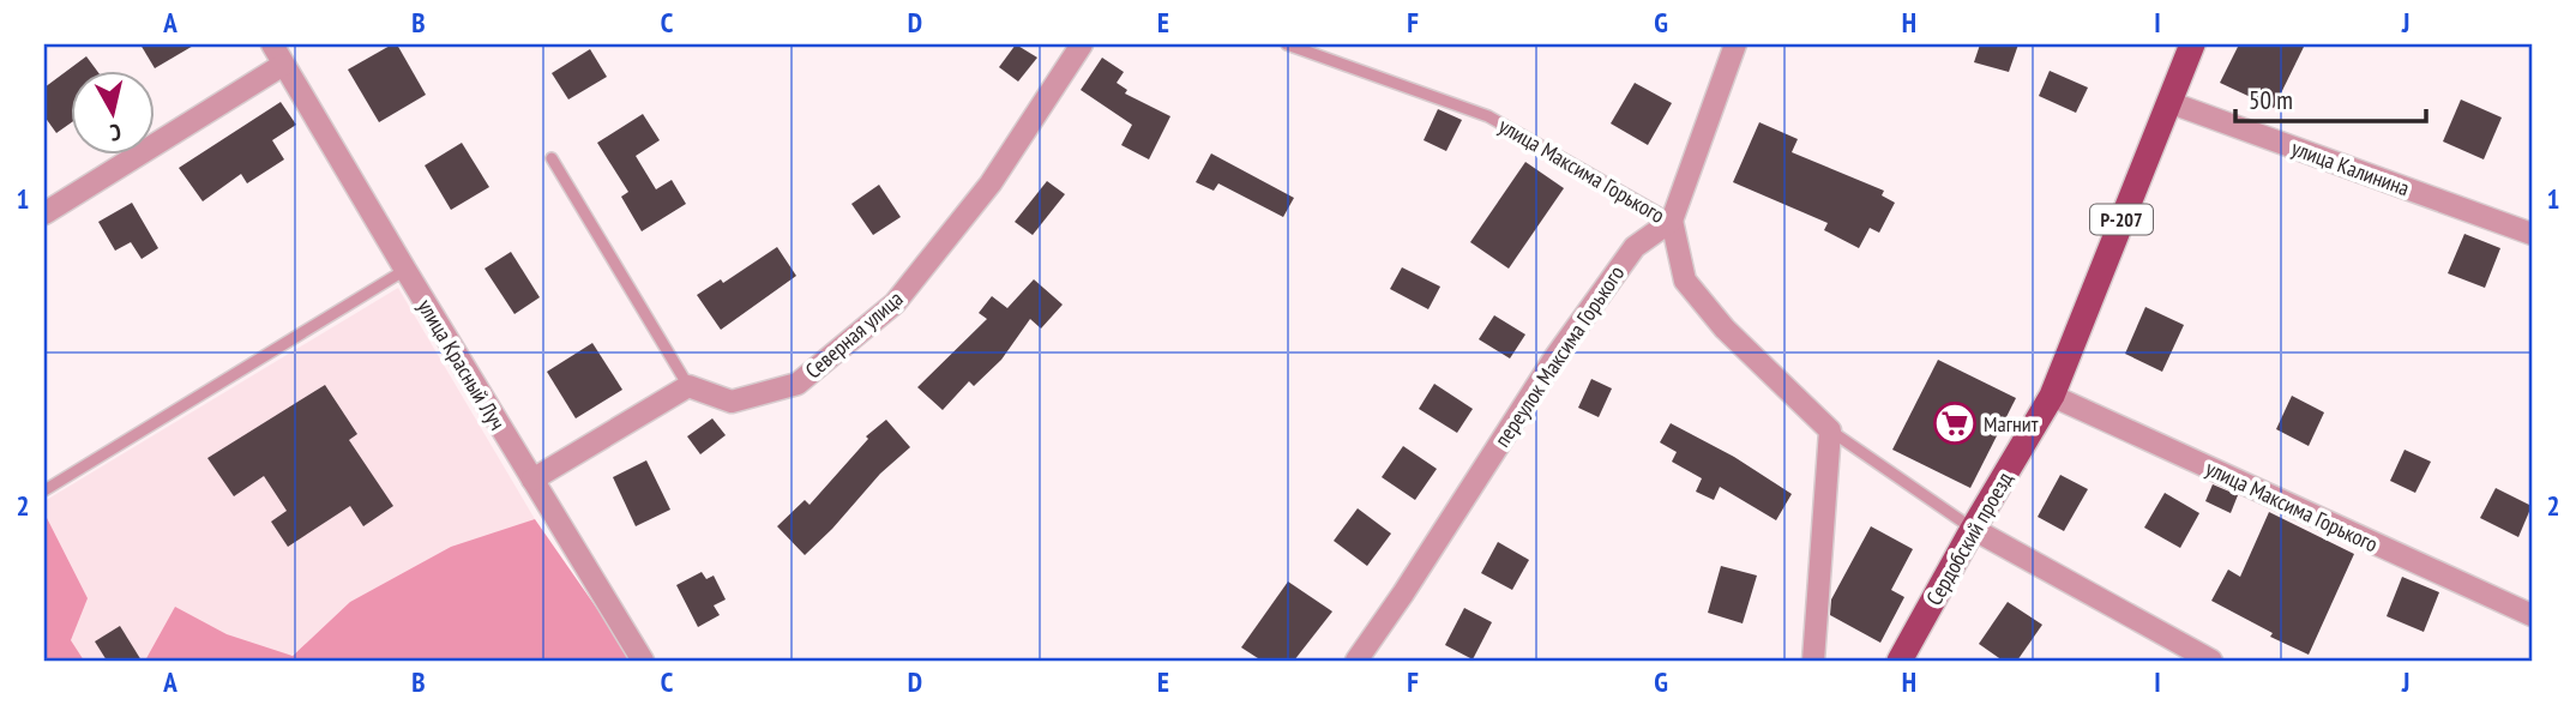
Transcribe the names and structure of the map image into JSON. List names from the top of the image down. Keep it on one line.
{"streets":{"main road":["Р-207","Сердобский проезд"],"street":["улица Калинина","улица Максима Горького","Северная улица","переулок Максима Горького","улица Красный Луч"]},"crossings":[["улица Калинина","Сердобский проезд"],["улица Максима Горького","переулок Максима Горького"],["улица Максима Горького","Сердобский проезд"]],"places":{"supermarket":["Магнит"]},"scale_bar":"50 m","north":"bottom","grid":{"columns":["A","B","C","D","E","F","G","H","I","J"],"rows":["1","2"]}}
